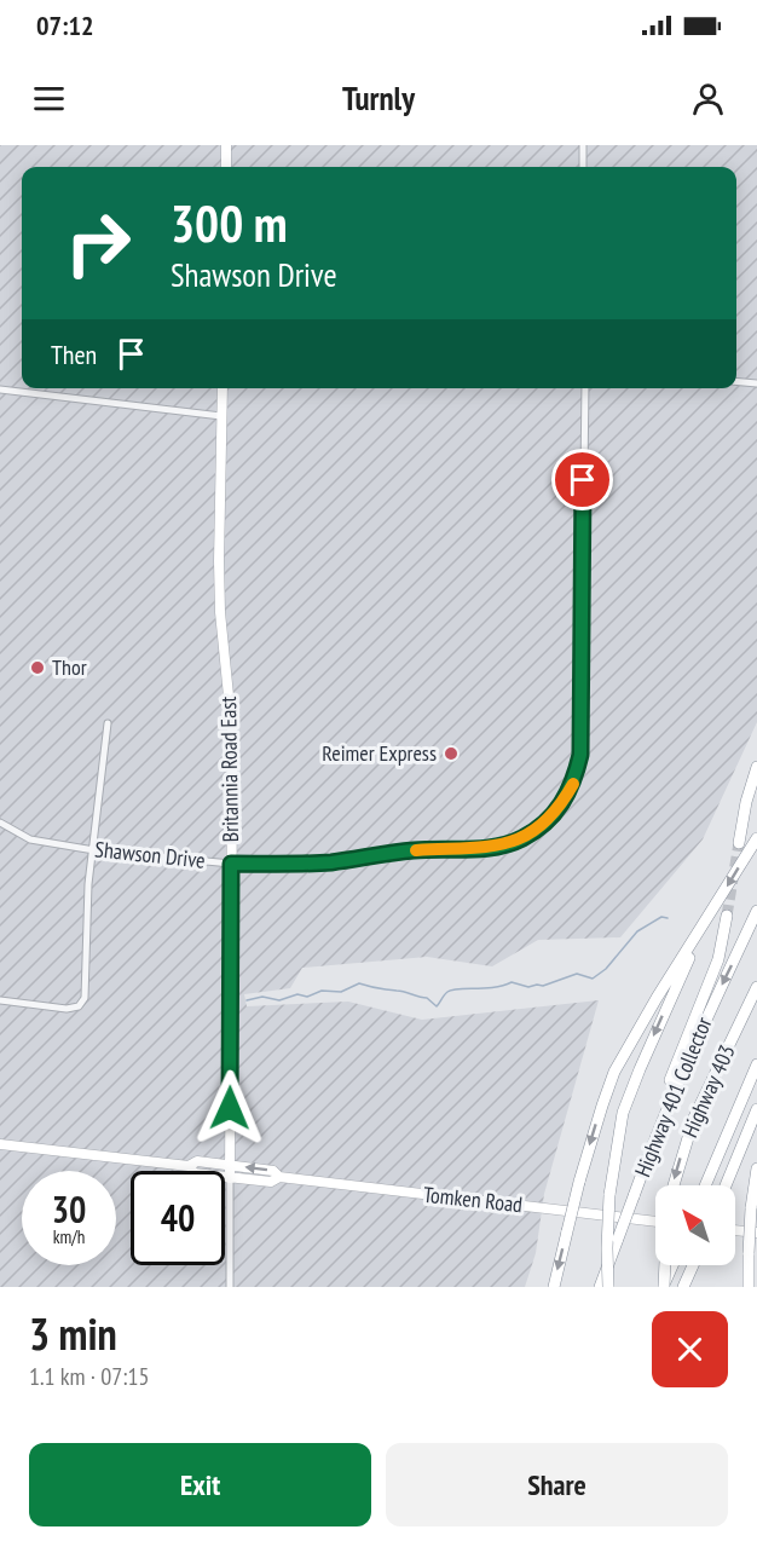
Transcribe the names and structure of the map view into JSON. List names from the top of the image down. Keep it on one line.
{"streets":{"highway":["Highway 403","Highway 401 Collector"],"street":["Britannia Road East","Shawson Drive","Tomken Road"]},"crossings":[["Britannia Road East","Shawson Drive"],["Britannia Road East","Tomken Road"]],"places":["Thor","Reimer Express"],"north":"top left","page":{"status":"07:12","header":"Turnly","turn":["300 m","Shawson Drive"],"then":"Then","speed":"30 km/h","limit":"40","heading":["3 min","1.1 km · 07:15"],"buttons":["Exit","Share"]}}
